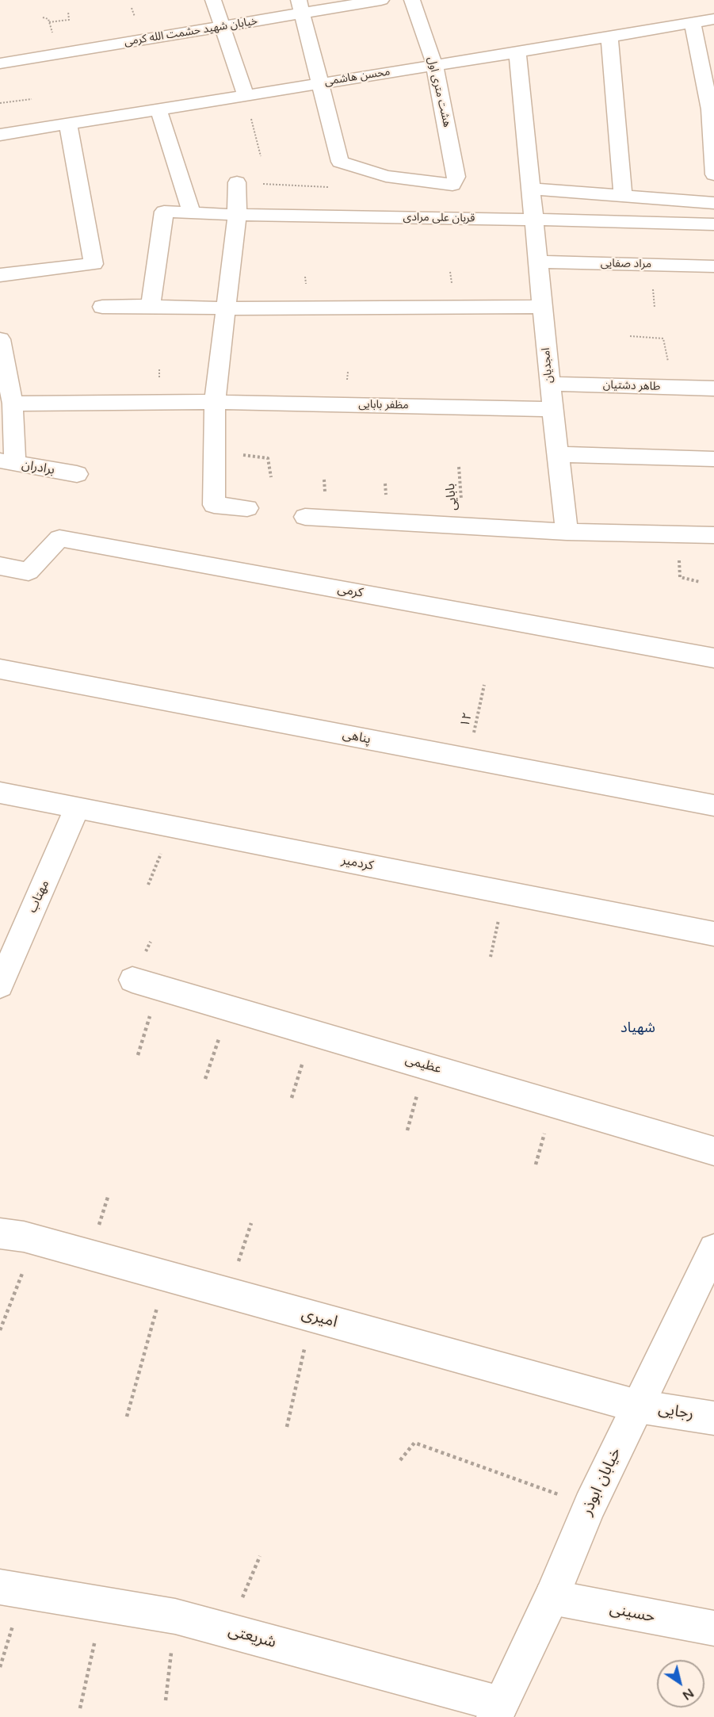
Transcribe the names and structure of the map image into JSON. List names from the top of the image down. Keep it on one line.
{"streets":{"street":["خیابان شهید حشمت الله کرمی","محسن هاشمی","هشت متری اول","قربان علی مرادی","مراد صفایی","امجدیان","طاهر دشتیان","مظفر بابایی","برادران","کرمی","پناهی","کردمیر","مهتاب","عظیمی","امیری","رجایی","خیابان ابوذر","حسینی","شریعتی"],"path":["بابایی","۱۲"]},"crossings":[["محسن هاشمی","هشت متری اول"],["محسن هاشمی","امجدیان"],["قربان علی مرادی","امجدیان"],["مراد صفایی","امجدیان"],["امجدیان","طاهر دشتیان"],["امجدیان","مظفر بابایی"],["۱۲","پناهی"],["کردمیر","مهتاب"],["امیری","رجایی"],["امیری","خیابان ابوذر"],["رجایی","خیابان ابوذر"],["خیابان ابوذر","حسینی"],["خیابان ابوذر","شریعتی"]],"districts":["شهیاد"],"north":"bottom right"}
